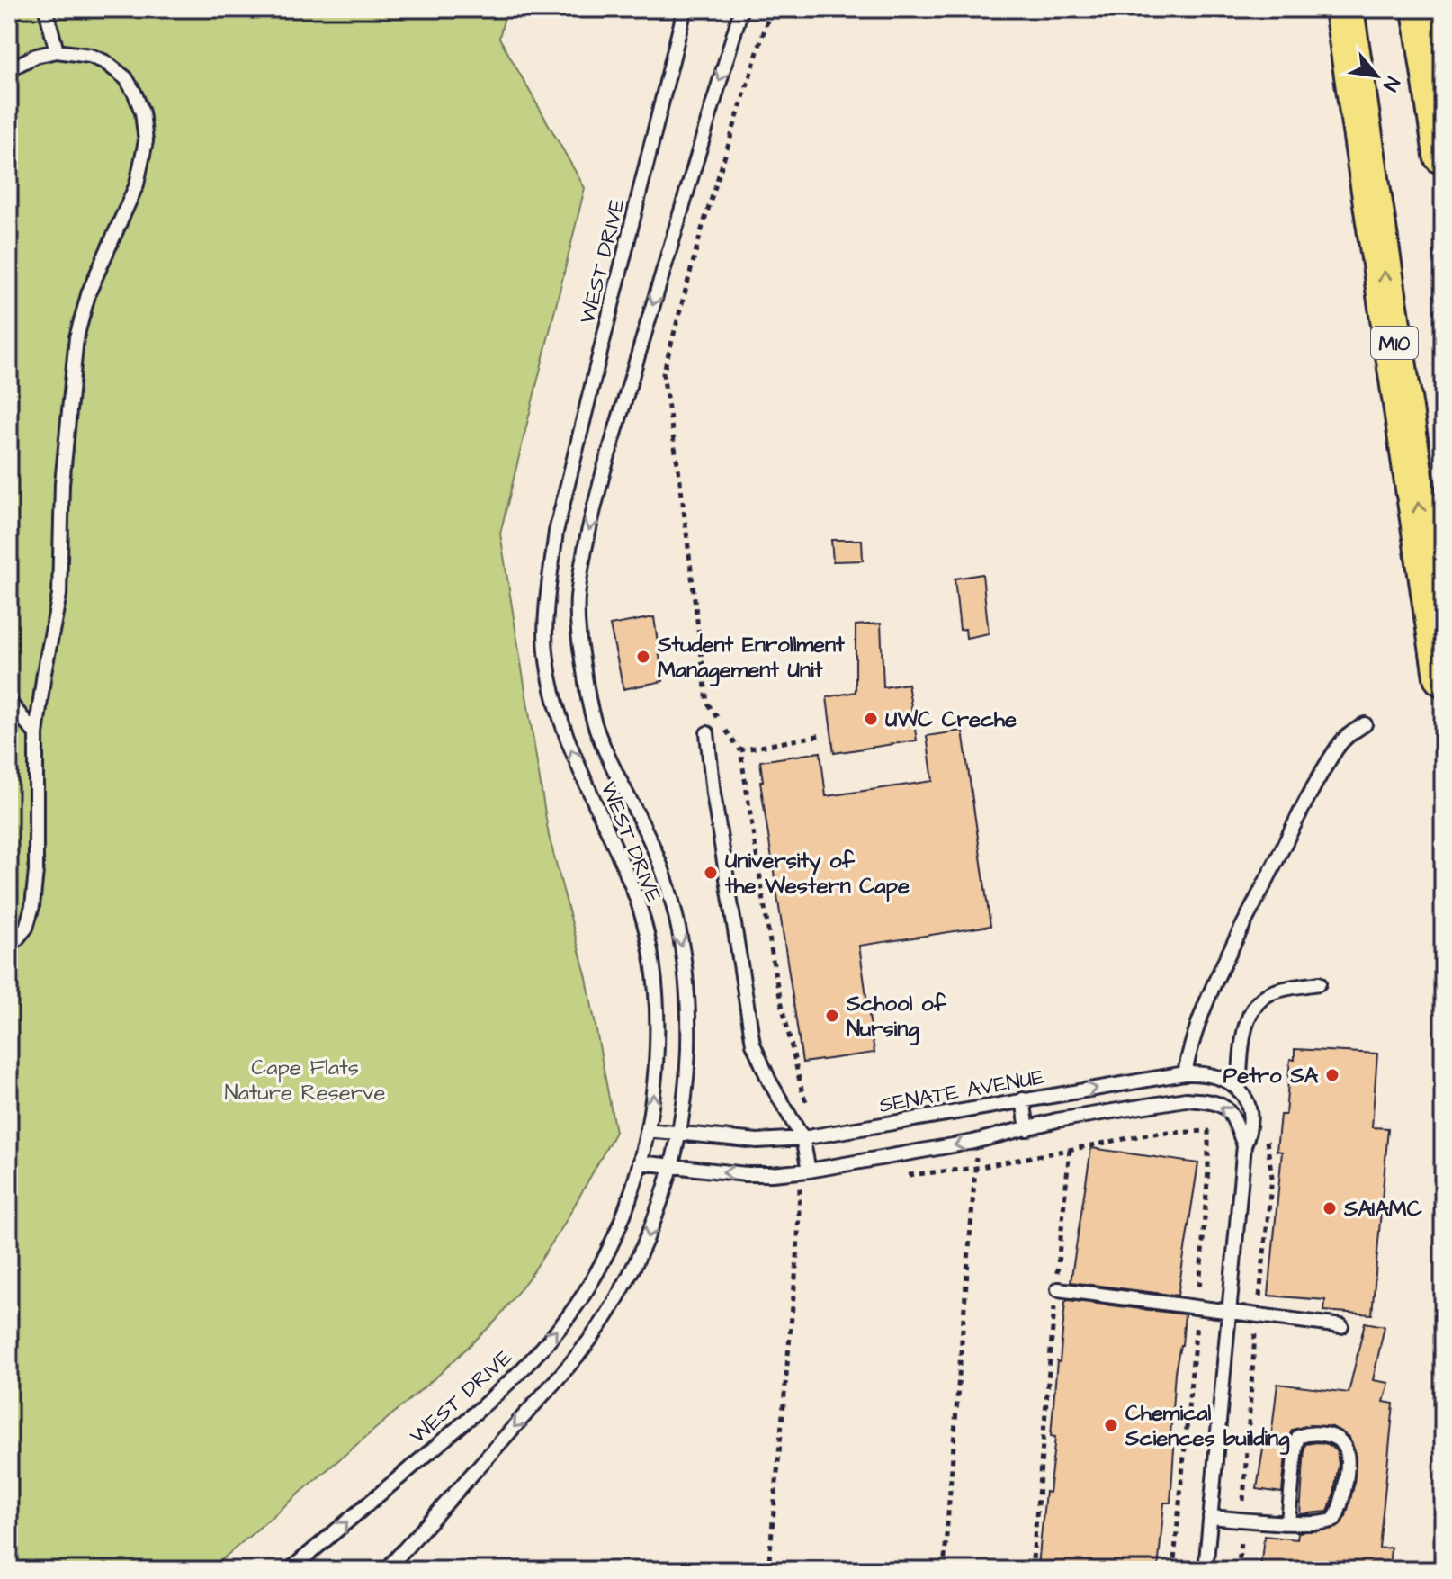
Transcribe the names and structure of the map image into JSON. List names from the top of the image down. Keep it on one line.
{"streets":{"main road":["M10"],"lane":["WEST DRIVE","SENATE AVENUE"]},"crossings":[["WEST DRIVE","SENATE AVENUE"]],"parks":["Cape Flats Nature Reserve"],"places":["Student Enrollment Management Unit","UWC Creche","University of the Western Cape","School of Nursing","Petro SA","SAIAMC","Chemical Sciences building"],"north":"bottom right"}
